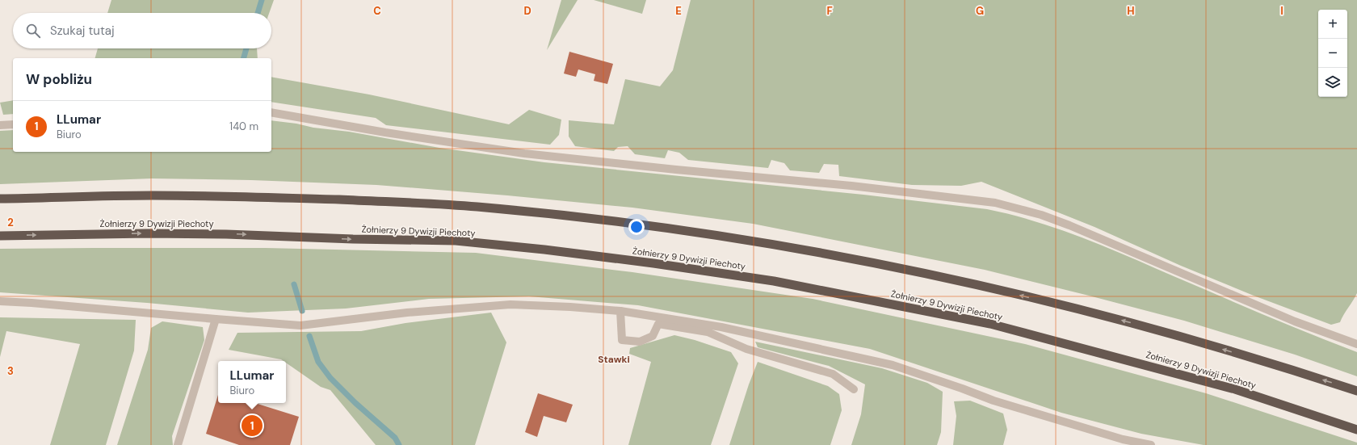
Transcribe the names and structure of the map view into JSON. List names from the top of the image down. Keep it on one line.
{"streets":{"highway":["Żołnierzy 9 Dywizji Piechoty"]},"districts":["Stawki"],"page":{"map_buttons":["+","−"],"search":"Szukaj tutaj","heading":"W pobliżu","list":[{"mark":"1","name":"LLumar","note":"Biuro","value":"140 m"}],"popup":["LLumar","Biuro"],"pins":"1"},"grid":{"columns":["C","D","E","F","G","H","I"],"rows":["2","3"]}}
